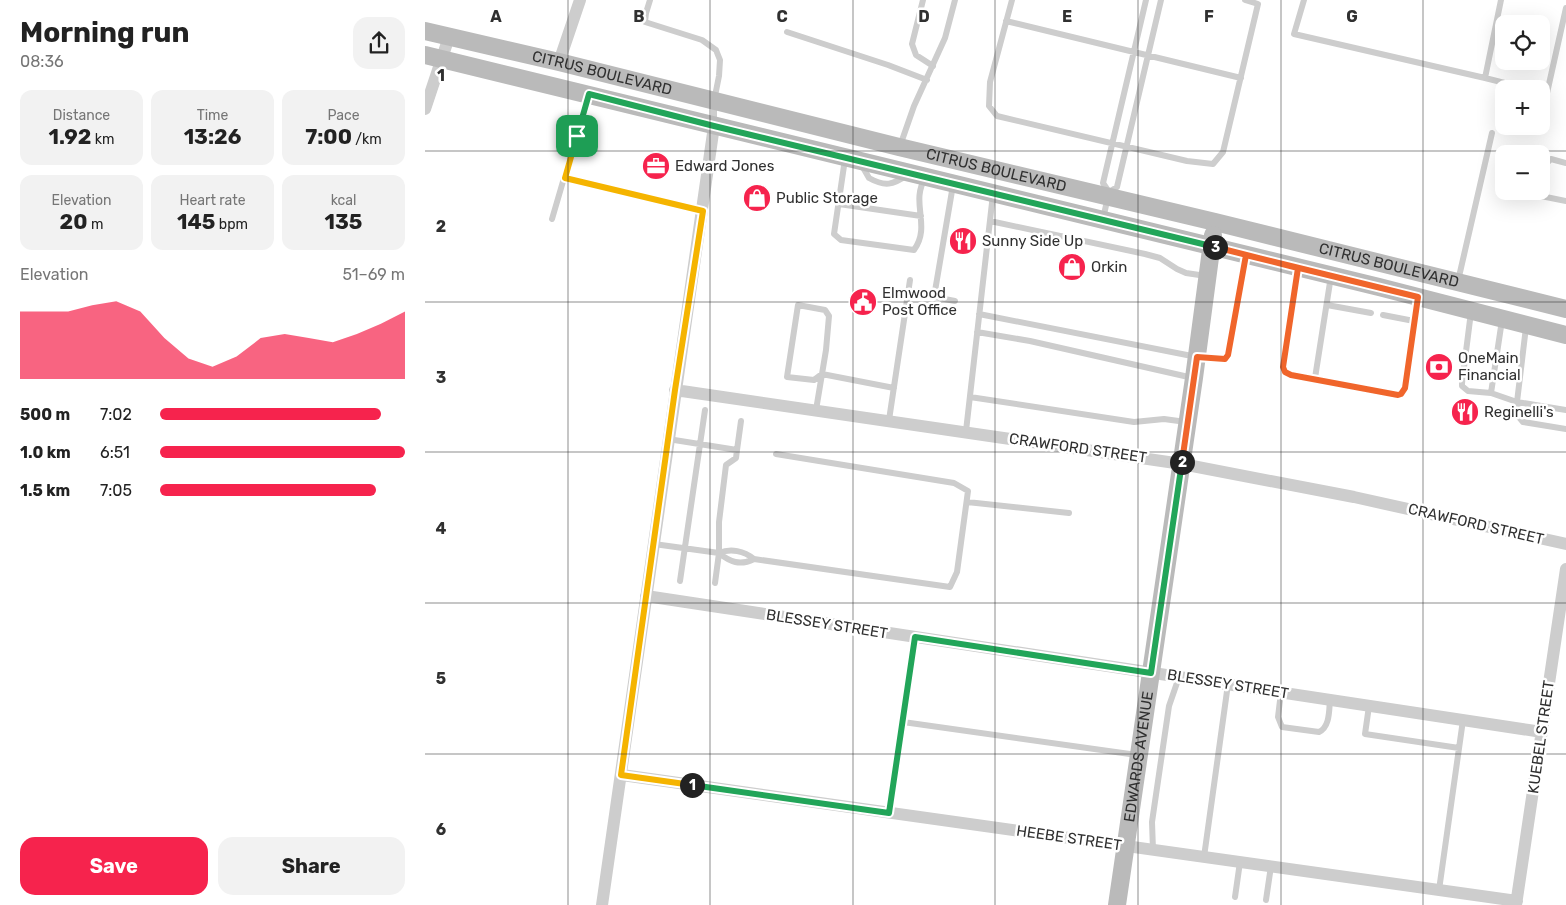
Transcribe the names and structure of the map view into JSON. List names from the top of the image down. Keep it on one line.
{"streets":{"street":["CITRUS BOULEVARD","CRAWFORD STREET","BLESSEY STREET","KUEBEL STREET","EDWARDS AVENUE","HEEBE STREET"]},"crossings":[["CITRUS BOULEVARD","EDWARDS AVENUE"],["CRAWFORD STREET","EDWARDS AVENUE"],["BLESSEY STREET","KUEBEL STREET"],["BLESSEY STREET","EDWARDS AVENUE"],["KUEBEL STREET","HEEBE STREET"],["EDWARDS AVENUE","HEEBE STREET"]],"places":{"office":["Edward Jones"],"shop":["Public Storage","Orkin"],"restaurant":["Sunny Side Up","Reginelli's"],"public building":["Elmwood Post Office"],"bank":["OneMain Financial"]},"page":{"heading":["Morning run","08:36"],"map_buttons":["+","−"],"stats":[["Distance","1.92 km"],["Time","13:26"],["Pace","7:00 /km"],["Elevation","20 m"],["Heart rate","145 bpm"],["kcal","135"]],"pins":["3","2","1"],"chart":["Elevation","51–69 m"],"list":[{"name":"500 m","note":"7:02"},{"name":"1.0 km","note":"6:51"},{"name":"1.5 km","note":"7:05"}],"buttons":["Save","Share"]},"grid":{"columns":["A","B","C","D","E","F","G"],"rows":["1","2","3","4","5","6"]}}
